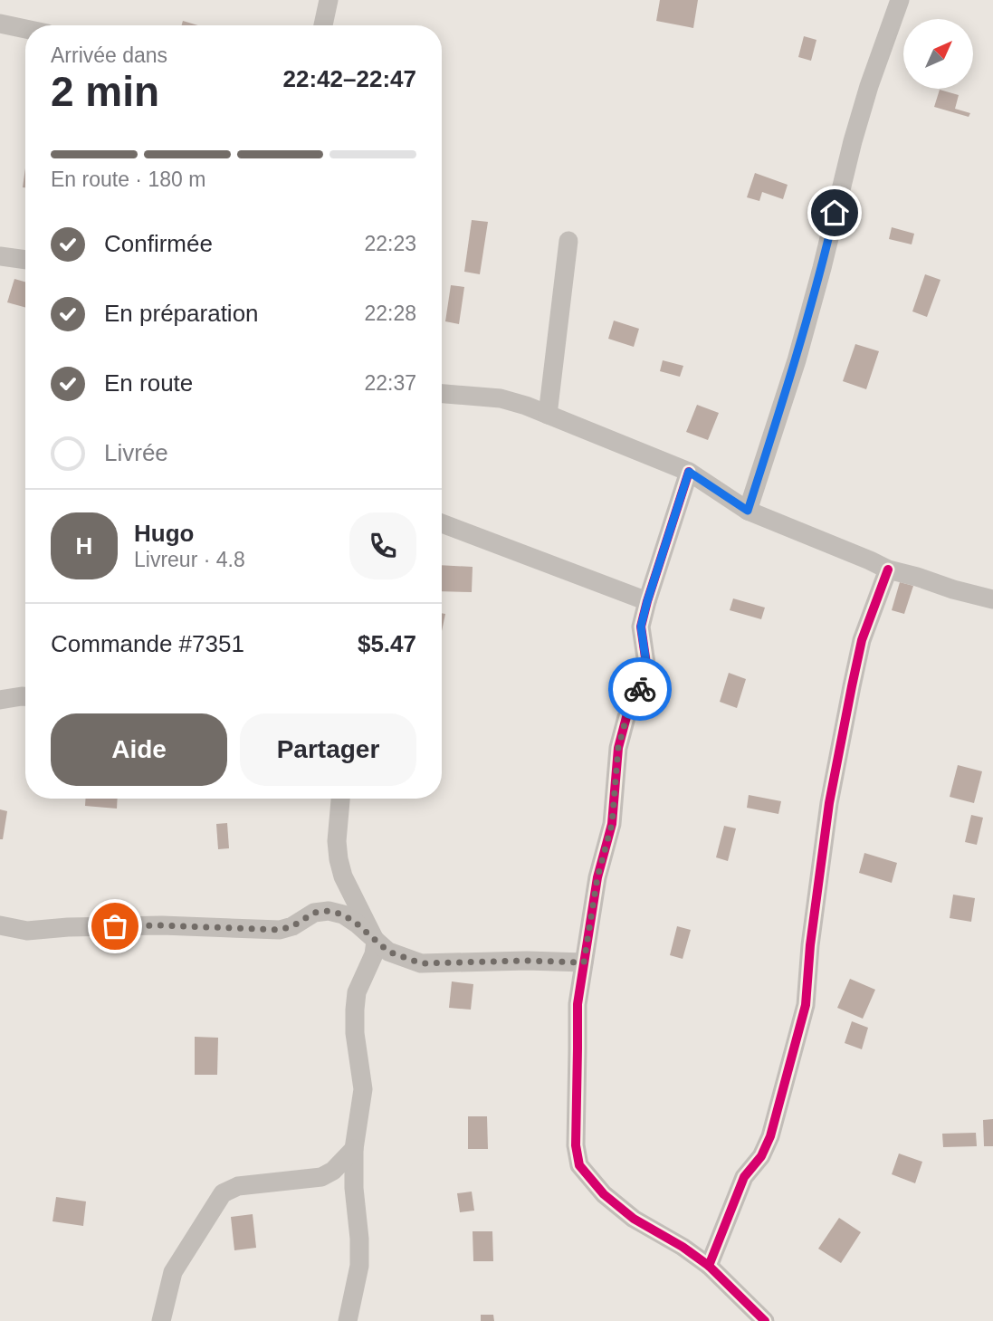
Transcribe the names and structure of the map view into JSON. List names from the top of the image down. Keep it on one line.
{"north":"top right","page":{"heading":["2 min","Arrivée dans","22:42–22:47"],"panel":["Hugo","Livreur · 4.8","Commande #7351","$5.47"],"bar":"En route · 180 m","list":[["Confirmée","22:23"],["En préparation","22:28"],["En route","22:37"],"Livrée"],"round":"H","buttons":["Aide","Partager"]}}
